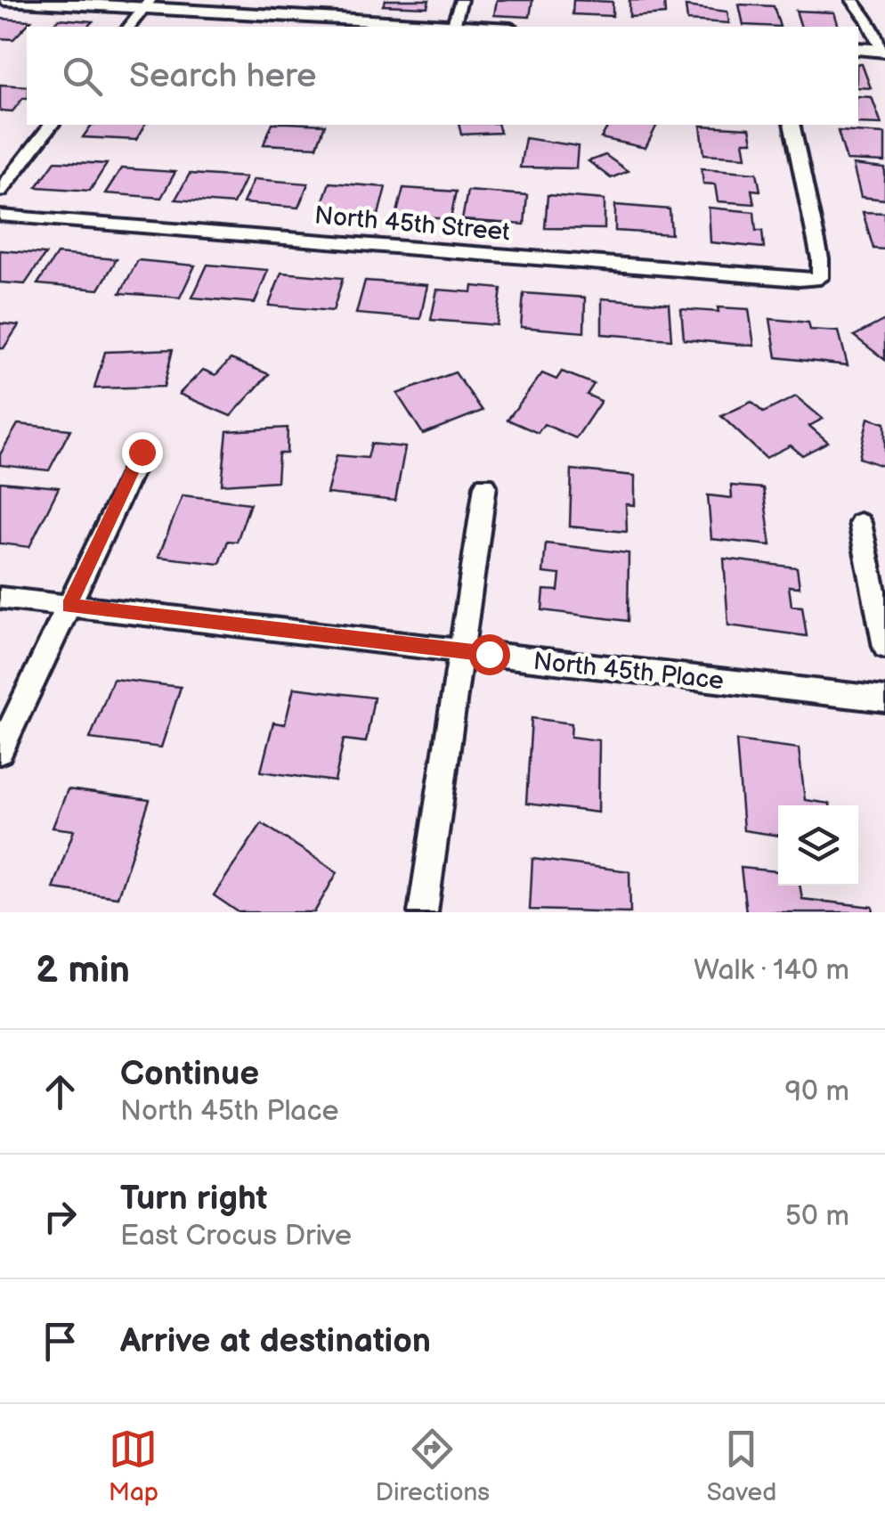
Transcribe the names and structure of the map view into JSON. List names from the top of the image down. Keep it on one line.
{"streets":{"street":["North 45th Street","North 45th Place"]},"page":{"search":"Search here","heading":["2 min","Walk · 140 m"],"list":[["Continue","North 45th Place","90 m"],["Turn right","East Crocus Drive","50 m"],"Arrive at destination"],"nav":["Map","Directions","Saved"]}}
